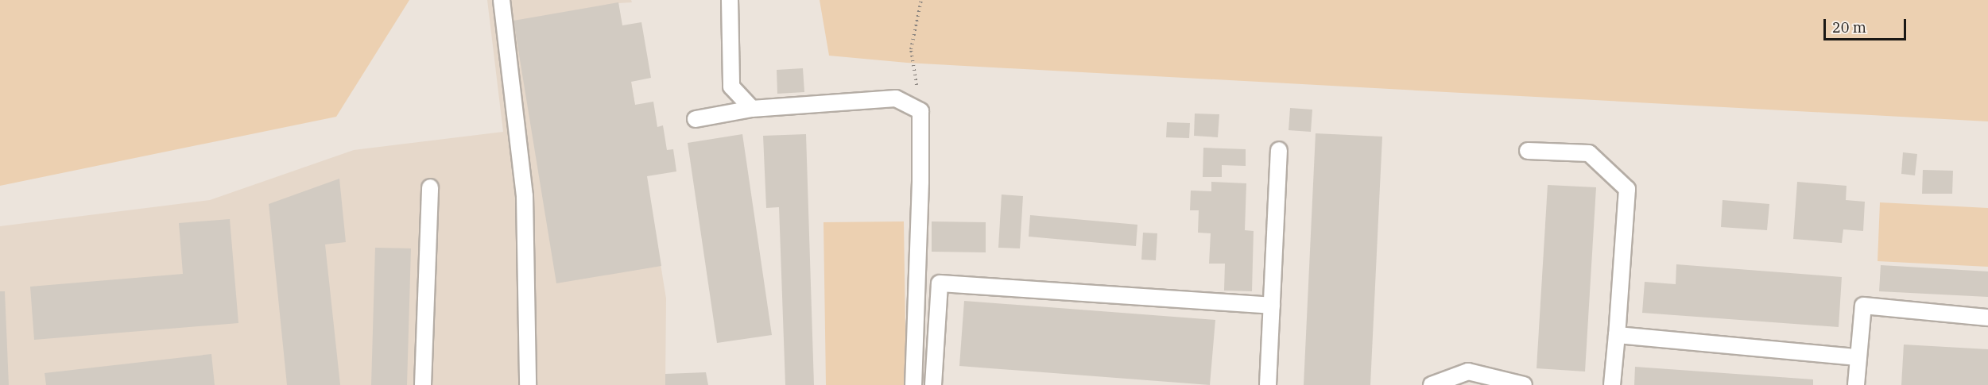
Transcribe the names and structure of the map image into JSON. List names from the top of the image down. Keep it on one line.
{"scale_bar":"20 m"}
